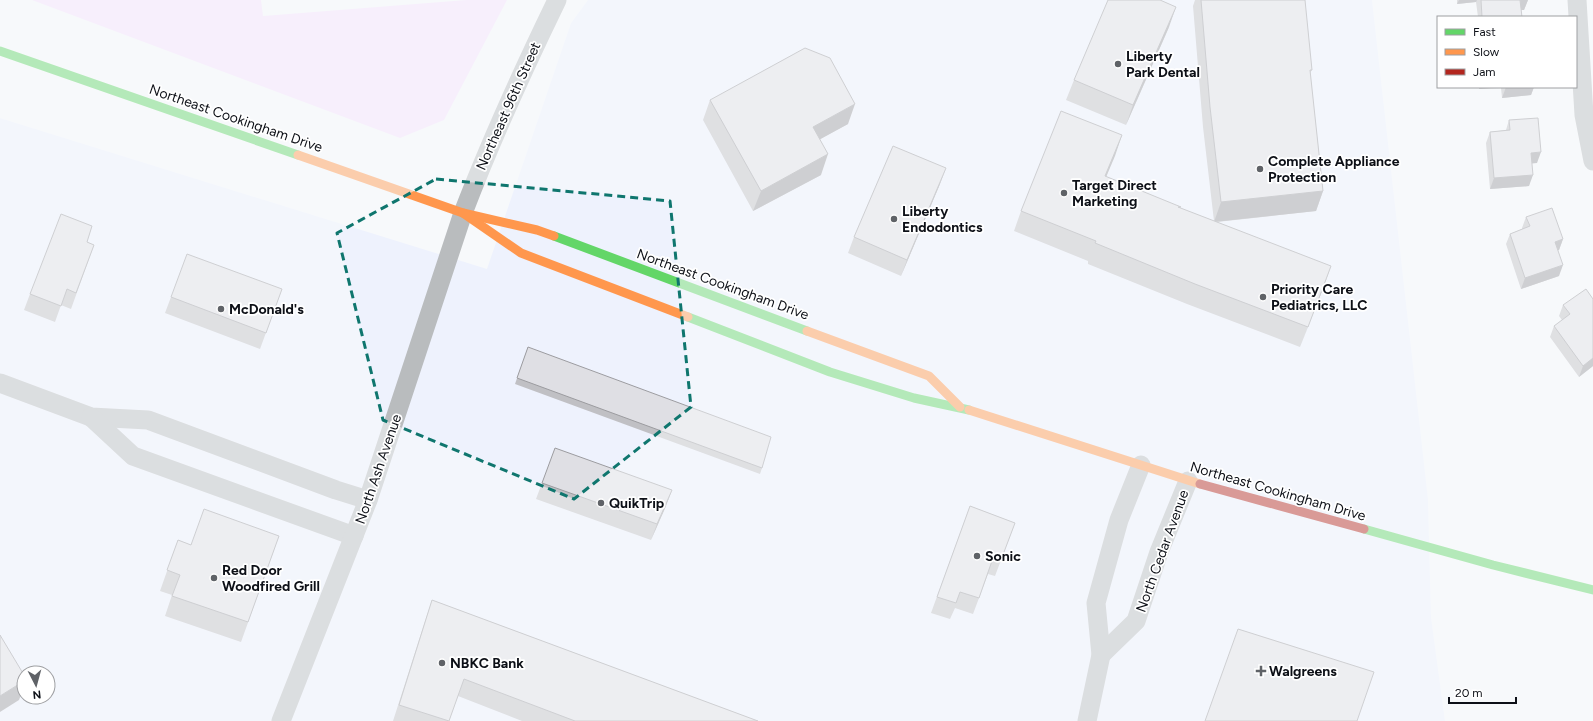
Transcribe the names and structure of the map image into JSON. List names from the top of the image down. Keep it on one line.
{"streets":{"main road":["Northeast Cookingham Drive"],"street":["Northeast 96th Street","North Ash Avenue","North Cedar Avenue"]},"crossings":[["Northeast 96th Street","Northeast Cookingham Drive"],["Northeast 96th Street","North Ash Avenue"],["Northeast Cookingham Drive","North Ash Avenue"],["Northeast Cookingham Drive","North Cedar Avenue"]],"places":{"other":["Liberty Park Dental","Complete Appliance Protection","Target Direct Marketing","Liberty Endodontics","Priority Care Pediatrics, LLC","McDonald's","QuikTrip","Sonic","Red Door Woodfired Grill","NBKC Bank"],"health":["Walgreens"]},"legend":["Fast","Slow","Jam"],"scale_bar":"20 m","north":"bottom"}
